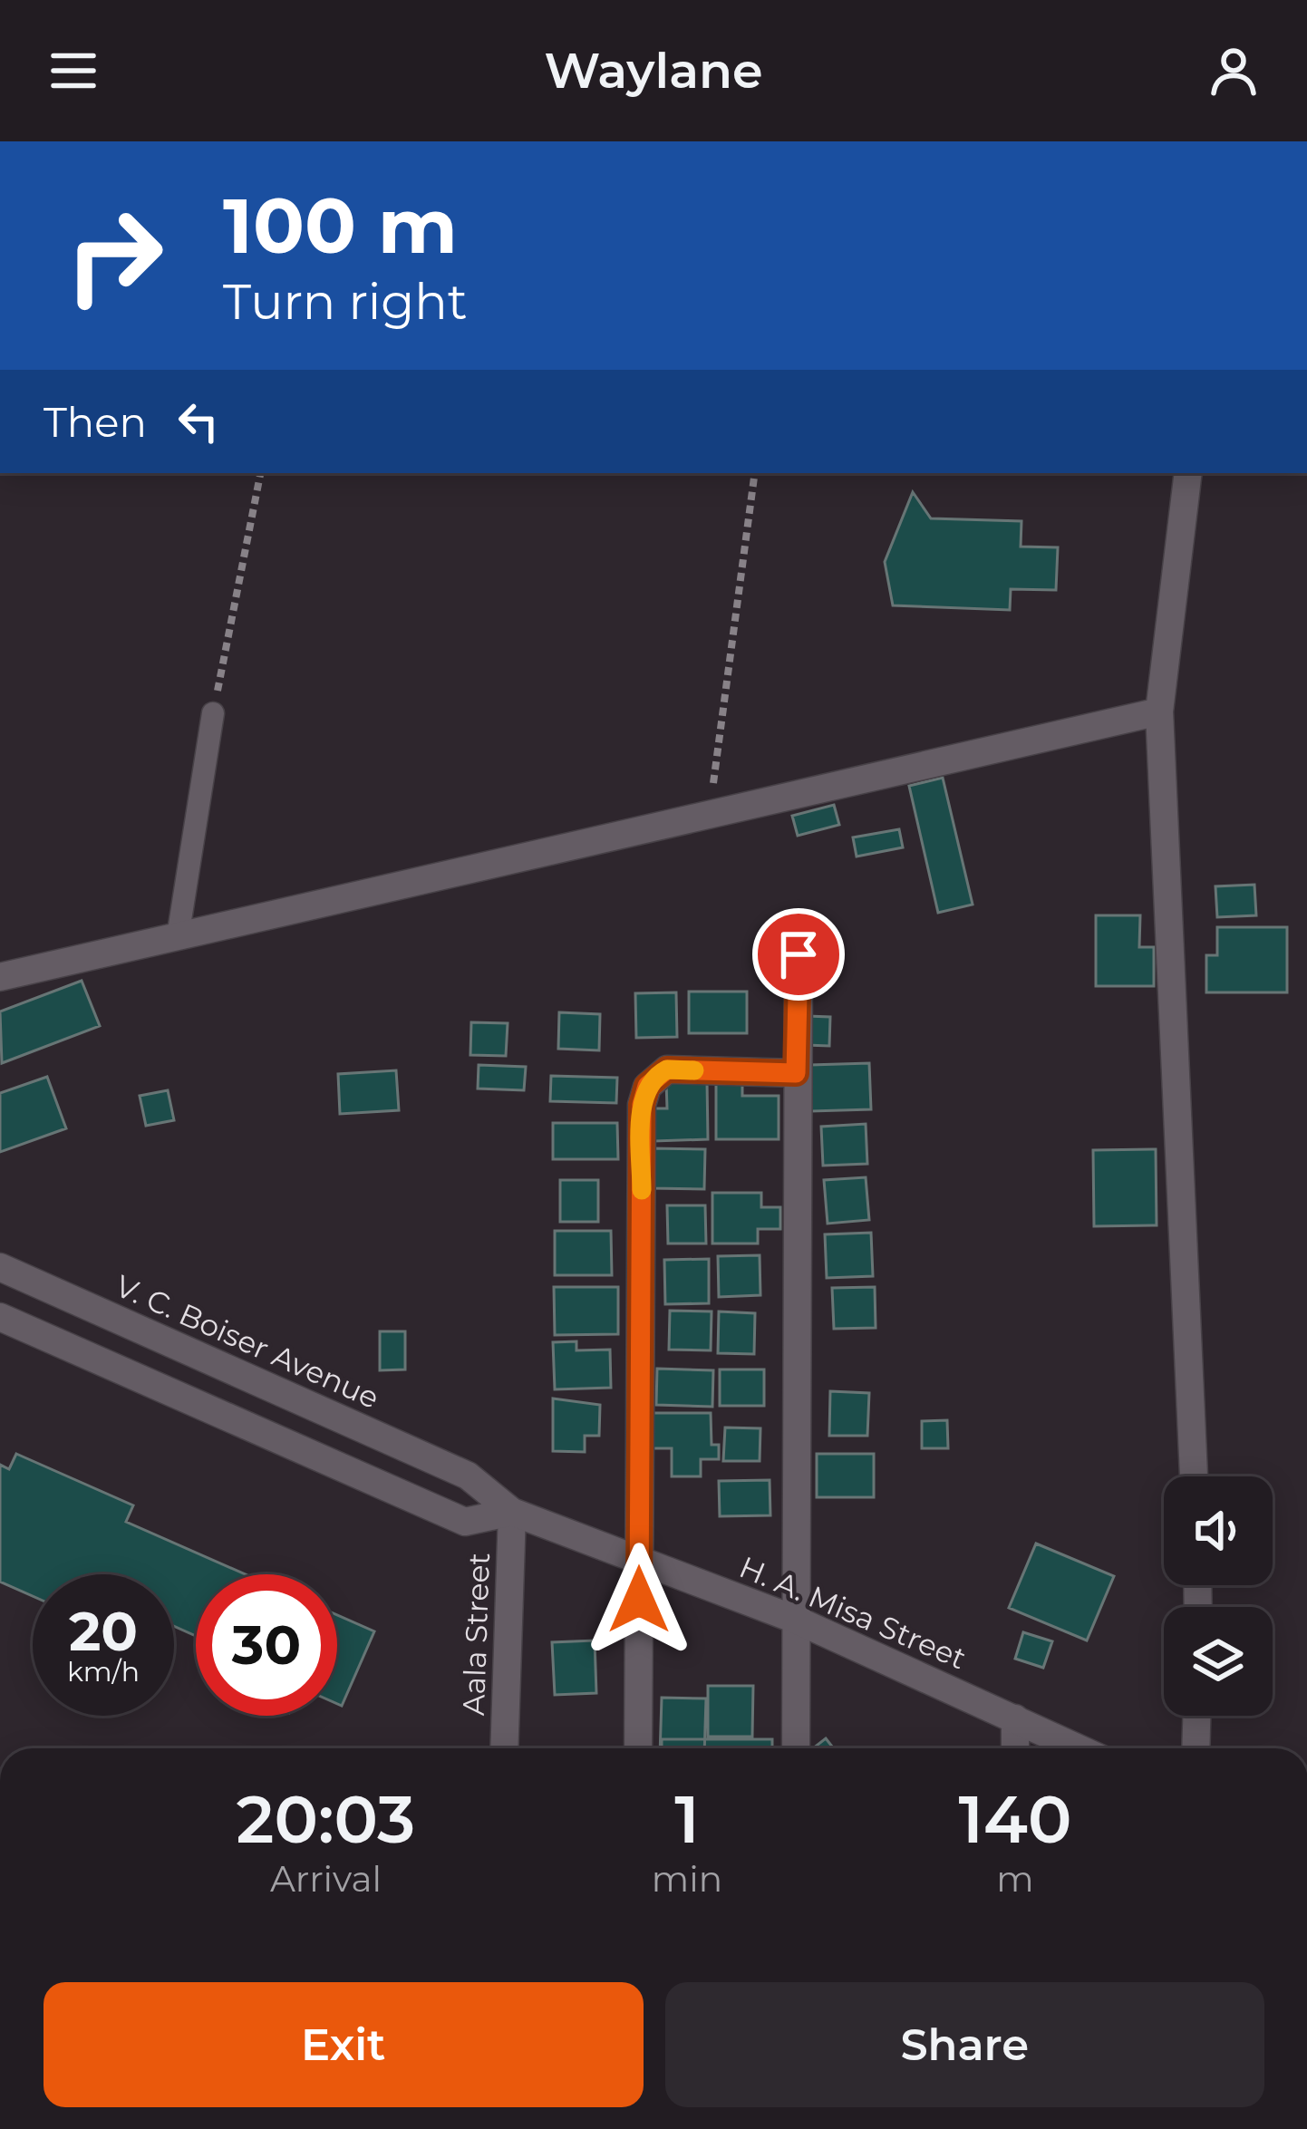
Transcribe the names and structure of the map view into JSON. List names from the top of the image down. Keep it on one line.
{"streets":{"street":["V. C. Boiser Avenue","H. A. Misa Street","Aala Street"]},"crossings":[["V. C. Boiser Avenue","H. A. Misa Street"],["H. A. Misa Street","Aala Street"]],"page":{"header":"Waylane","turn":["100 m","Turn right"],"then":"Then","speed":"20 km/h","limit":"30","eta":["20:03","Arrival","1","min","140","m"],"buttons":["Exit","Share"]}}
